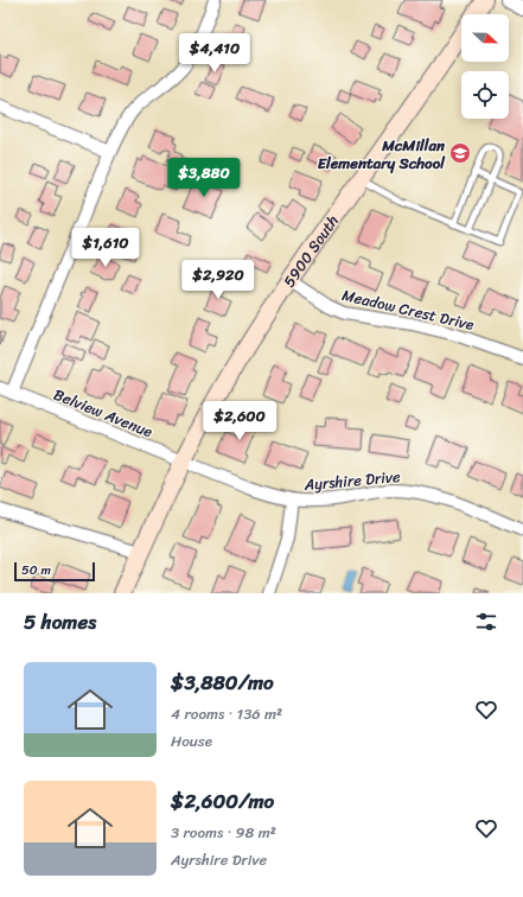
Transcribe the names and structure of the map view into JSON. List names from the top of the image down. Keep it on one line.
{"streets":{"main road":["5900 South"],"street":["Meadow Crest Drive","Belview Avenue","Ayrshire Drive"]},"crossings":[["5900 South","Meadow Crest Drive"],["5900 South","Belview Avenue"],["5900 South","Ayrshire Drive"],["Belview Avenue","Ayrshire Drive"]],"places":{"school or university":["McMillan Elementary School"]},"scale_bar":"50 m","north":"right","page":{"price":["$4,410","$3,880","$1,610","$2,920","$2,600"],"scale":"50 m","heading":"5 homes","list":[{"name":"$3,880/mo","note":"4 rooms · 136 m² · House"},{"name":"$2,600/mo","note":"3 rooms · 98 m² · Ayrshire Drive"}]}}
